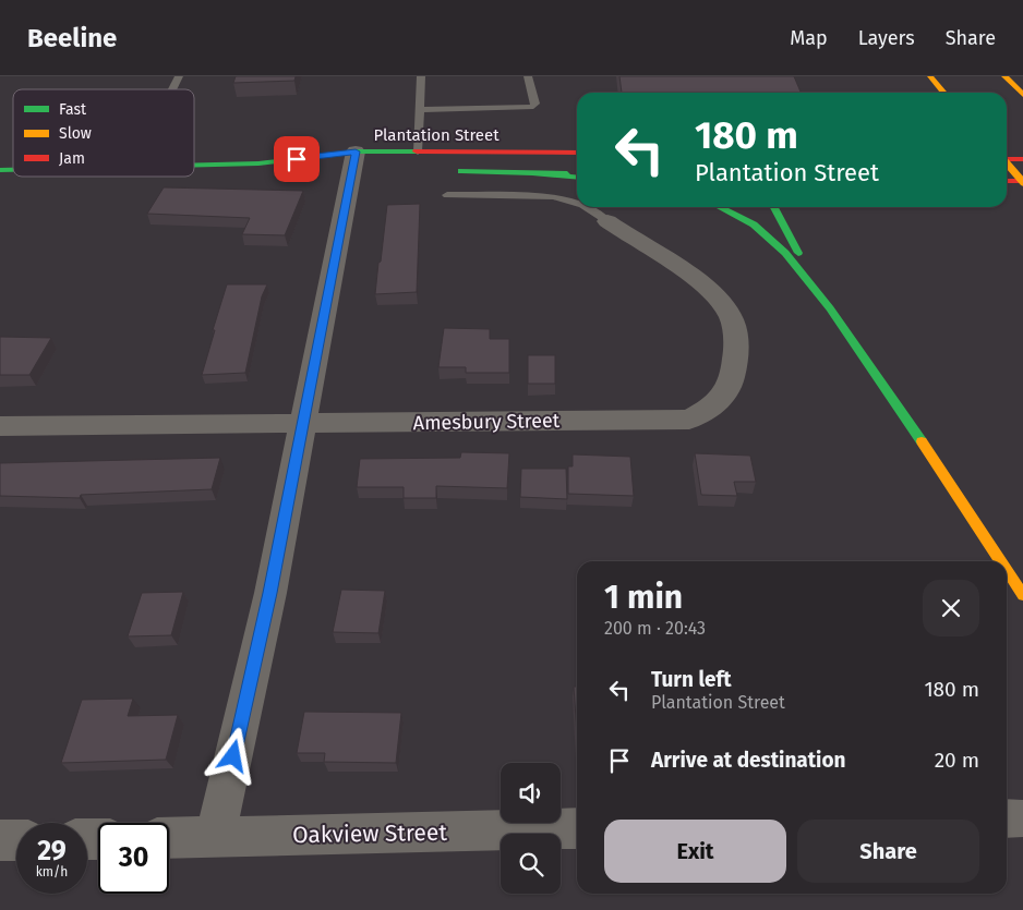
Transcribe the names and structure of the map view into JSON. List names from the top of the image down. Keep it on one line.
{"streets":{"main road":["Plantation Street"],"street":["Amesbury Street","Oakview Street"]},"legend":["Fast","Slow","Jam"],"page":{"header":"Beeline","nav":["Map","Layers","Share"],"turn":["180 m","Plantation Street"],"heading":["1 min","200 m · 20:43"],"list":[{"name":"Turn left","note":"Plantation Street","value":"180 m"},{"name":"Arrive at destination","value":"20 m"}],"buttons":["Exit","Share"],"speed":"29 km/h","limit":"30"}}
